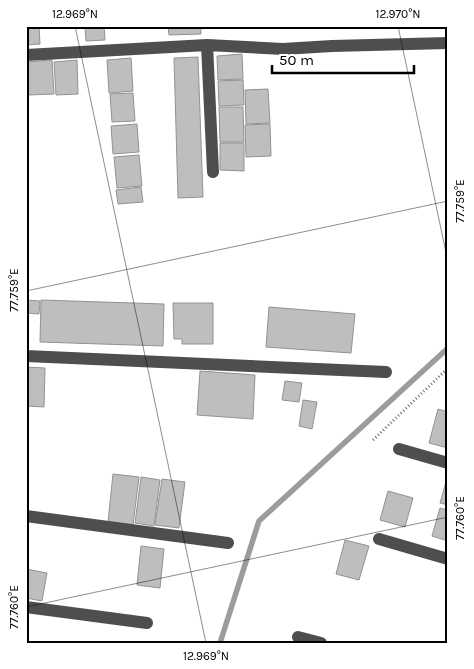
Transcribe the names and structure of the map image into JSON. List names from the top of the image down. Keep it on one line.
{"scale_bar":"50 m","coordinates":["12.969°N","12.970°N","77.759°E","77.760°E"]}
